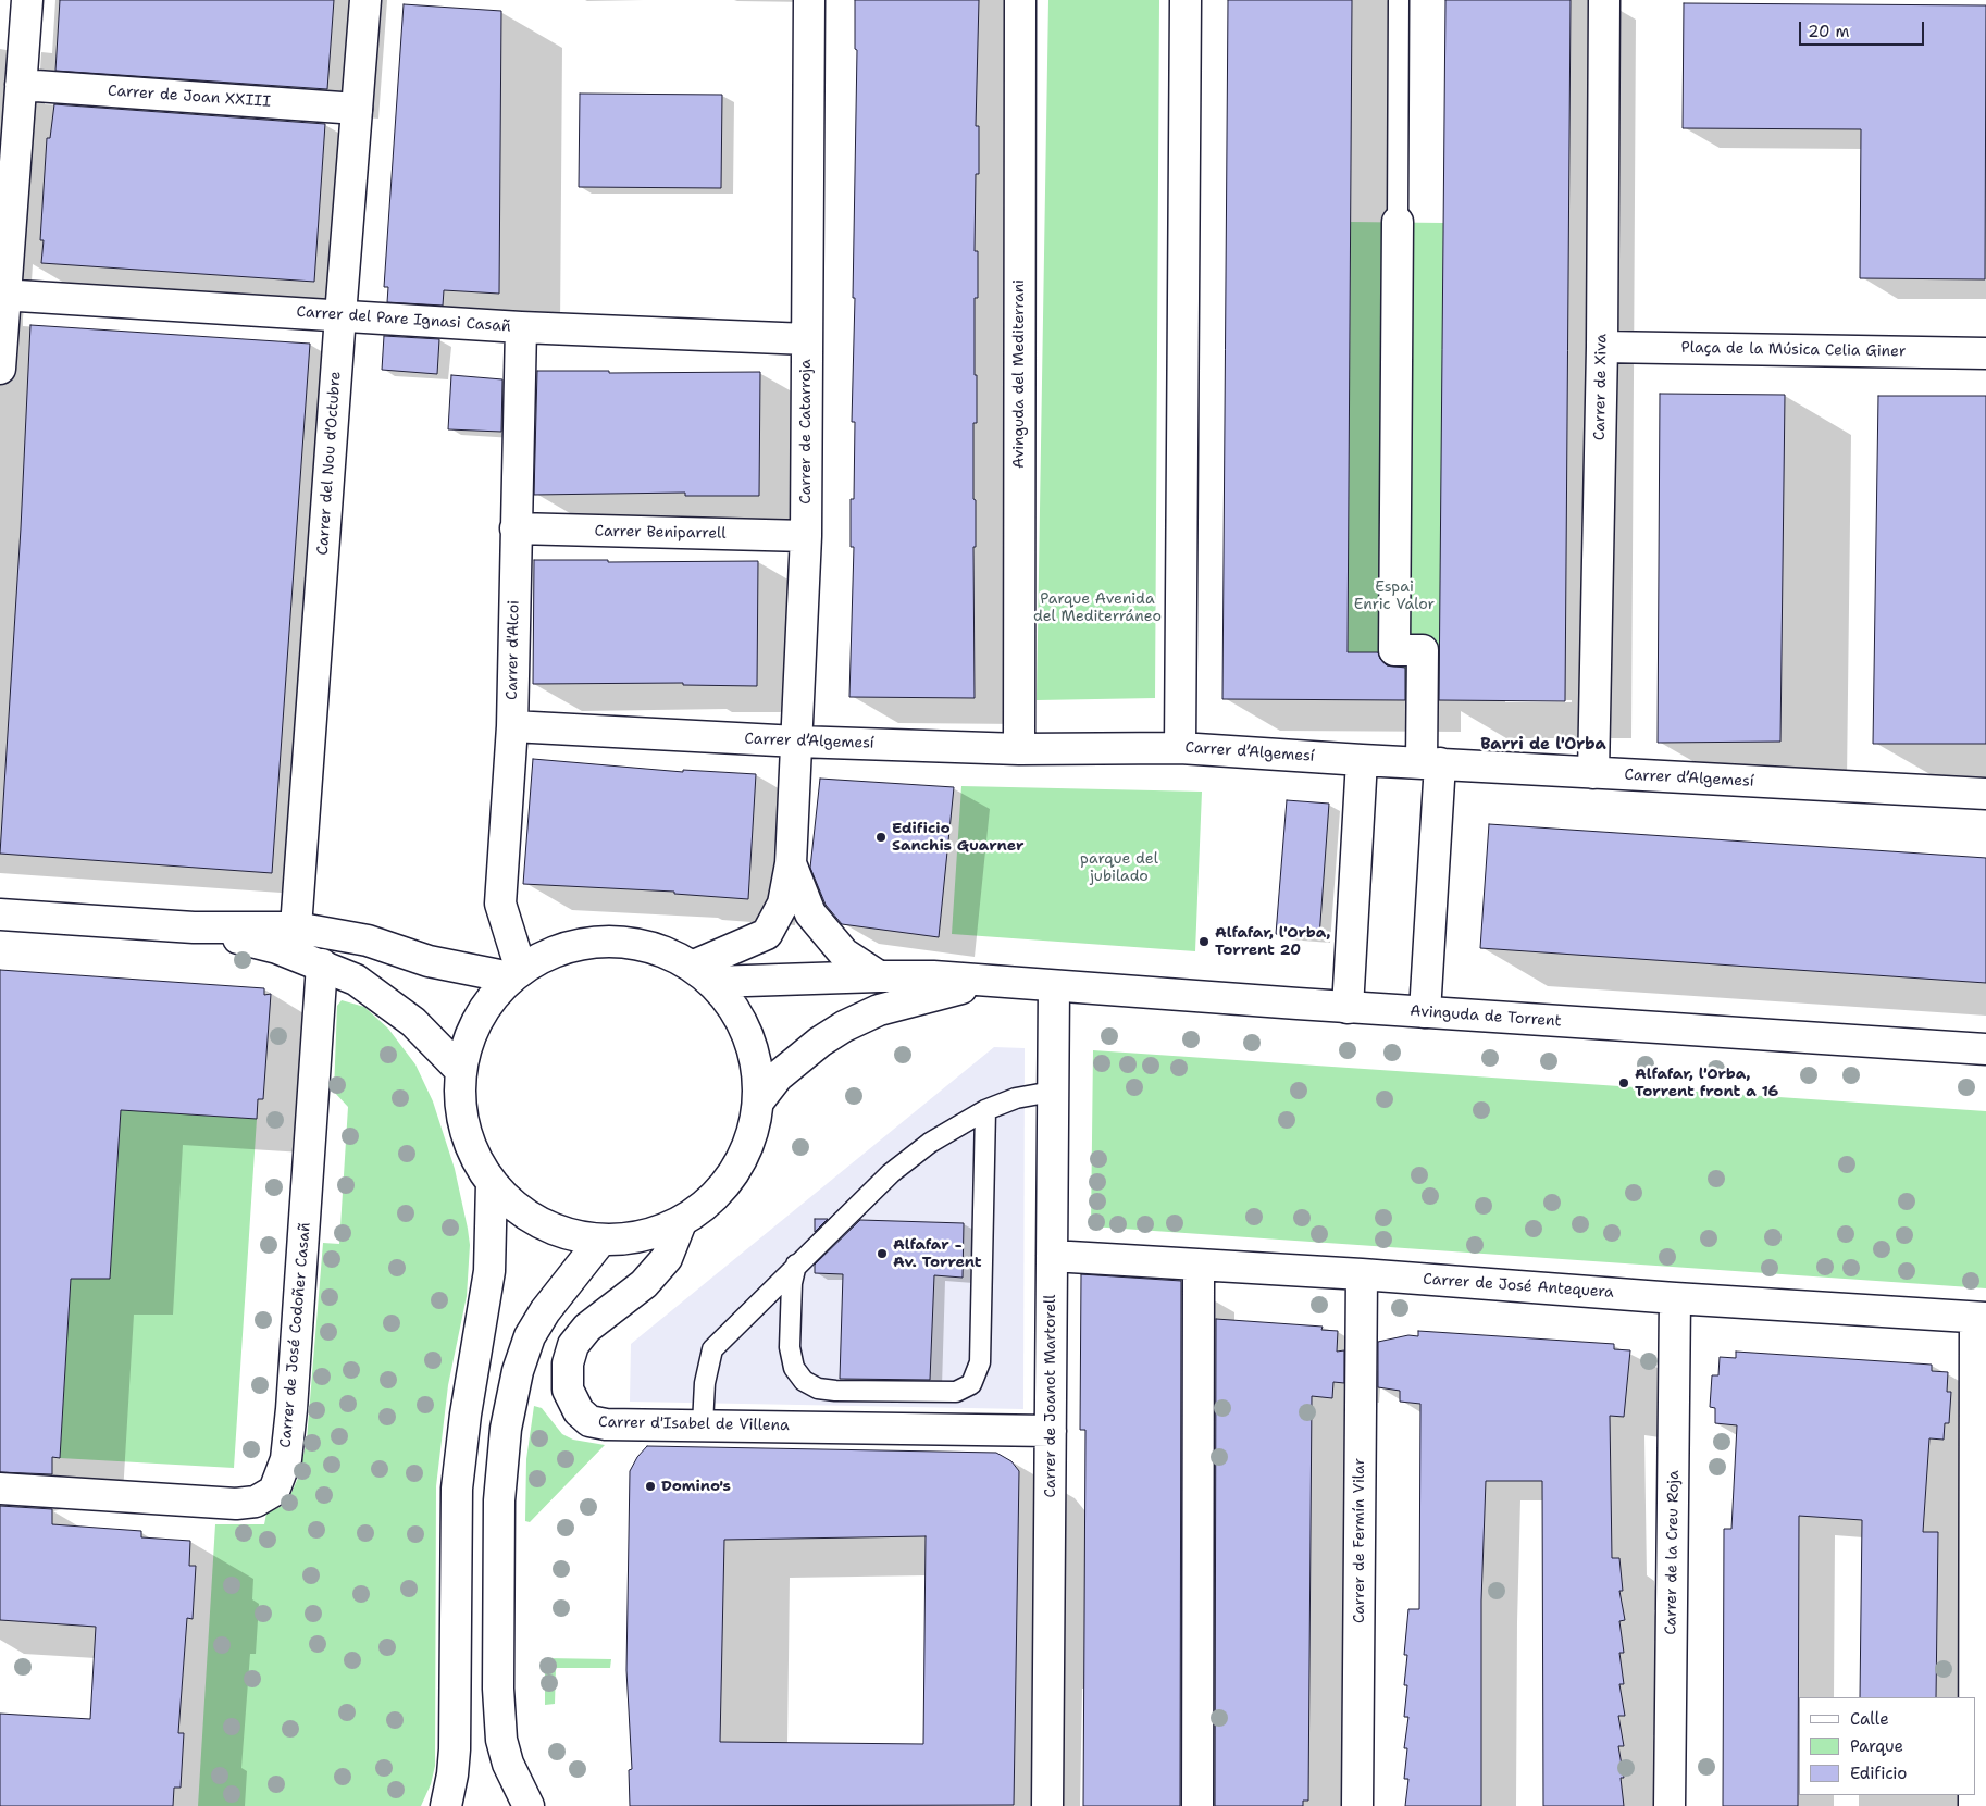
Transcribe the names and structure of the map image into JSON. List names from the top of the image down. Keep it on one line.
{"streets":{"street":["Carrer de Joan XXIII","Carrer del Pare Ignasi Casañ","Plaça de la Música Celia Giner","Avinguda del Mediterrani","Carrer de Xiva","Carrer de Catarroja","Carrer del Nou d'Octubre","Carrer Beniparrell","Carrer d'Alcoi","Carrer d’Algemesí","Avinguda de Torrent","Carrer de José Antequera","Carrer de José Codoñer Casañ","Carrer de Joanot Martorell","Carrer d'Isabel de Villena","Carrer de Fermín Vilar","Carrer de la Creu Roja"]},"crossings":[["Carrer de Joan XXIII","Carrer del Nou d'Octubre"],["Carrer del Pare Ignasi Casañ","Carrer de Catarroja"],["Carrer del Pare Ignasi Casañ","Carrer del Nou d'Octubre"],["Carrer del Pare Ignasi Casañ","Carrer d'Alcoi"],["Plaça de la Música Celia Giner","Carrer de Xiva"],["Avinguda del Mediterrani","Carrer d’Algemesí"],["Carrer de Xiva","Carrer d’Algemesí"],["Carrer de Catarroja","Carrer Beniparrell"],["Carrer de Catarroja","Carrer d’Algemesí"],["Carrer de Catarroja","Avinguda de Torrent"],["Carrer Beniparrell","Carrer d'Alcoi"],["Carrer d'Alcoi","Carrer d’Algemesí"],["Avinguda de Torrent","Carrer de Joanot Martorell"],["Carrer de José Antequera","Carrer de Joanot Martorell"],["Carrer de José Antequera","Carrer de Fermín Vilar"],["Carrer de José Antequera","Carrer de la Creu Roja"],["Carrer de Joanot Martorell","Carrer d'Isabel de Villena"]],"districts":["Barri de l'Orba"],"parks":["Espai Enric Valor","Parque Avenida del Mediterráneo","parque del jubilado"],"places":["Edificio Sanchis Guarner","Alfafar, l'Orba, Torrent 20","Alfafar, l'Orba, Torrent front a 16","Alfafar - Av. Torrent","Domino's"],"legend":["Calle","Parque","Edificio"],"scale_bar":"20 m"}
